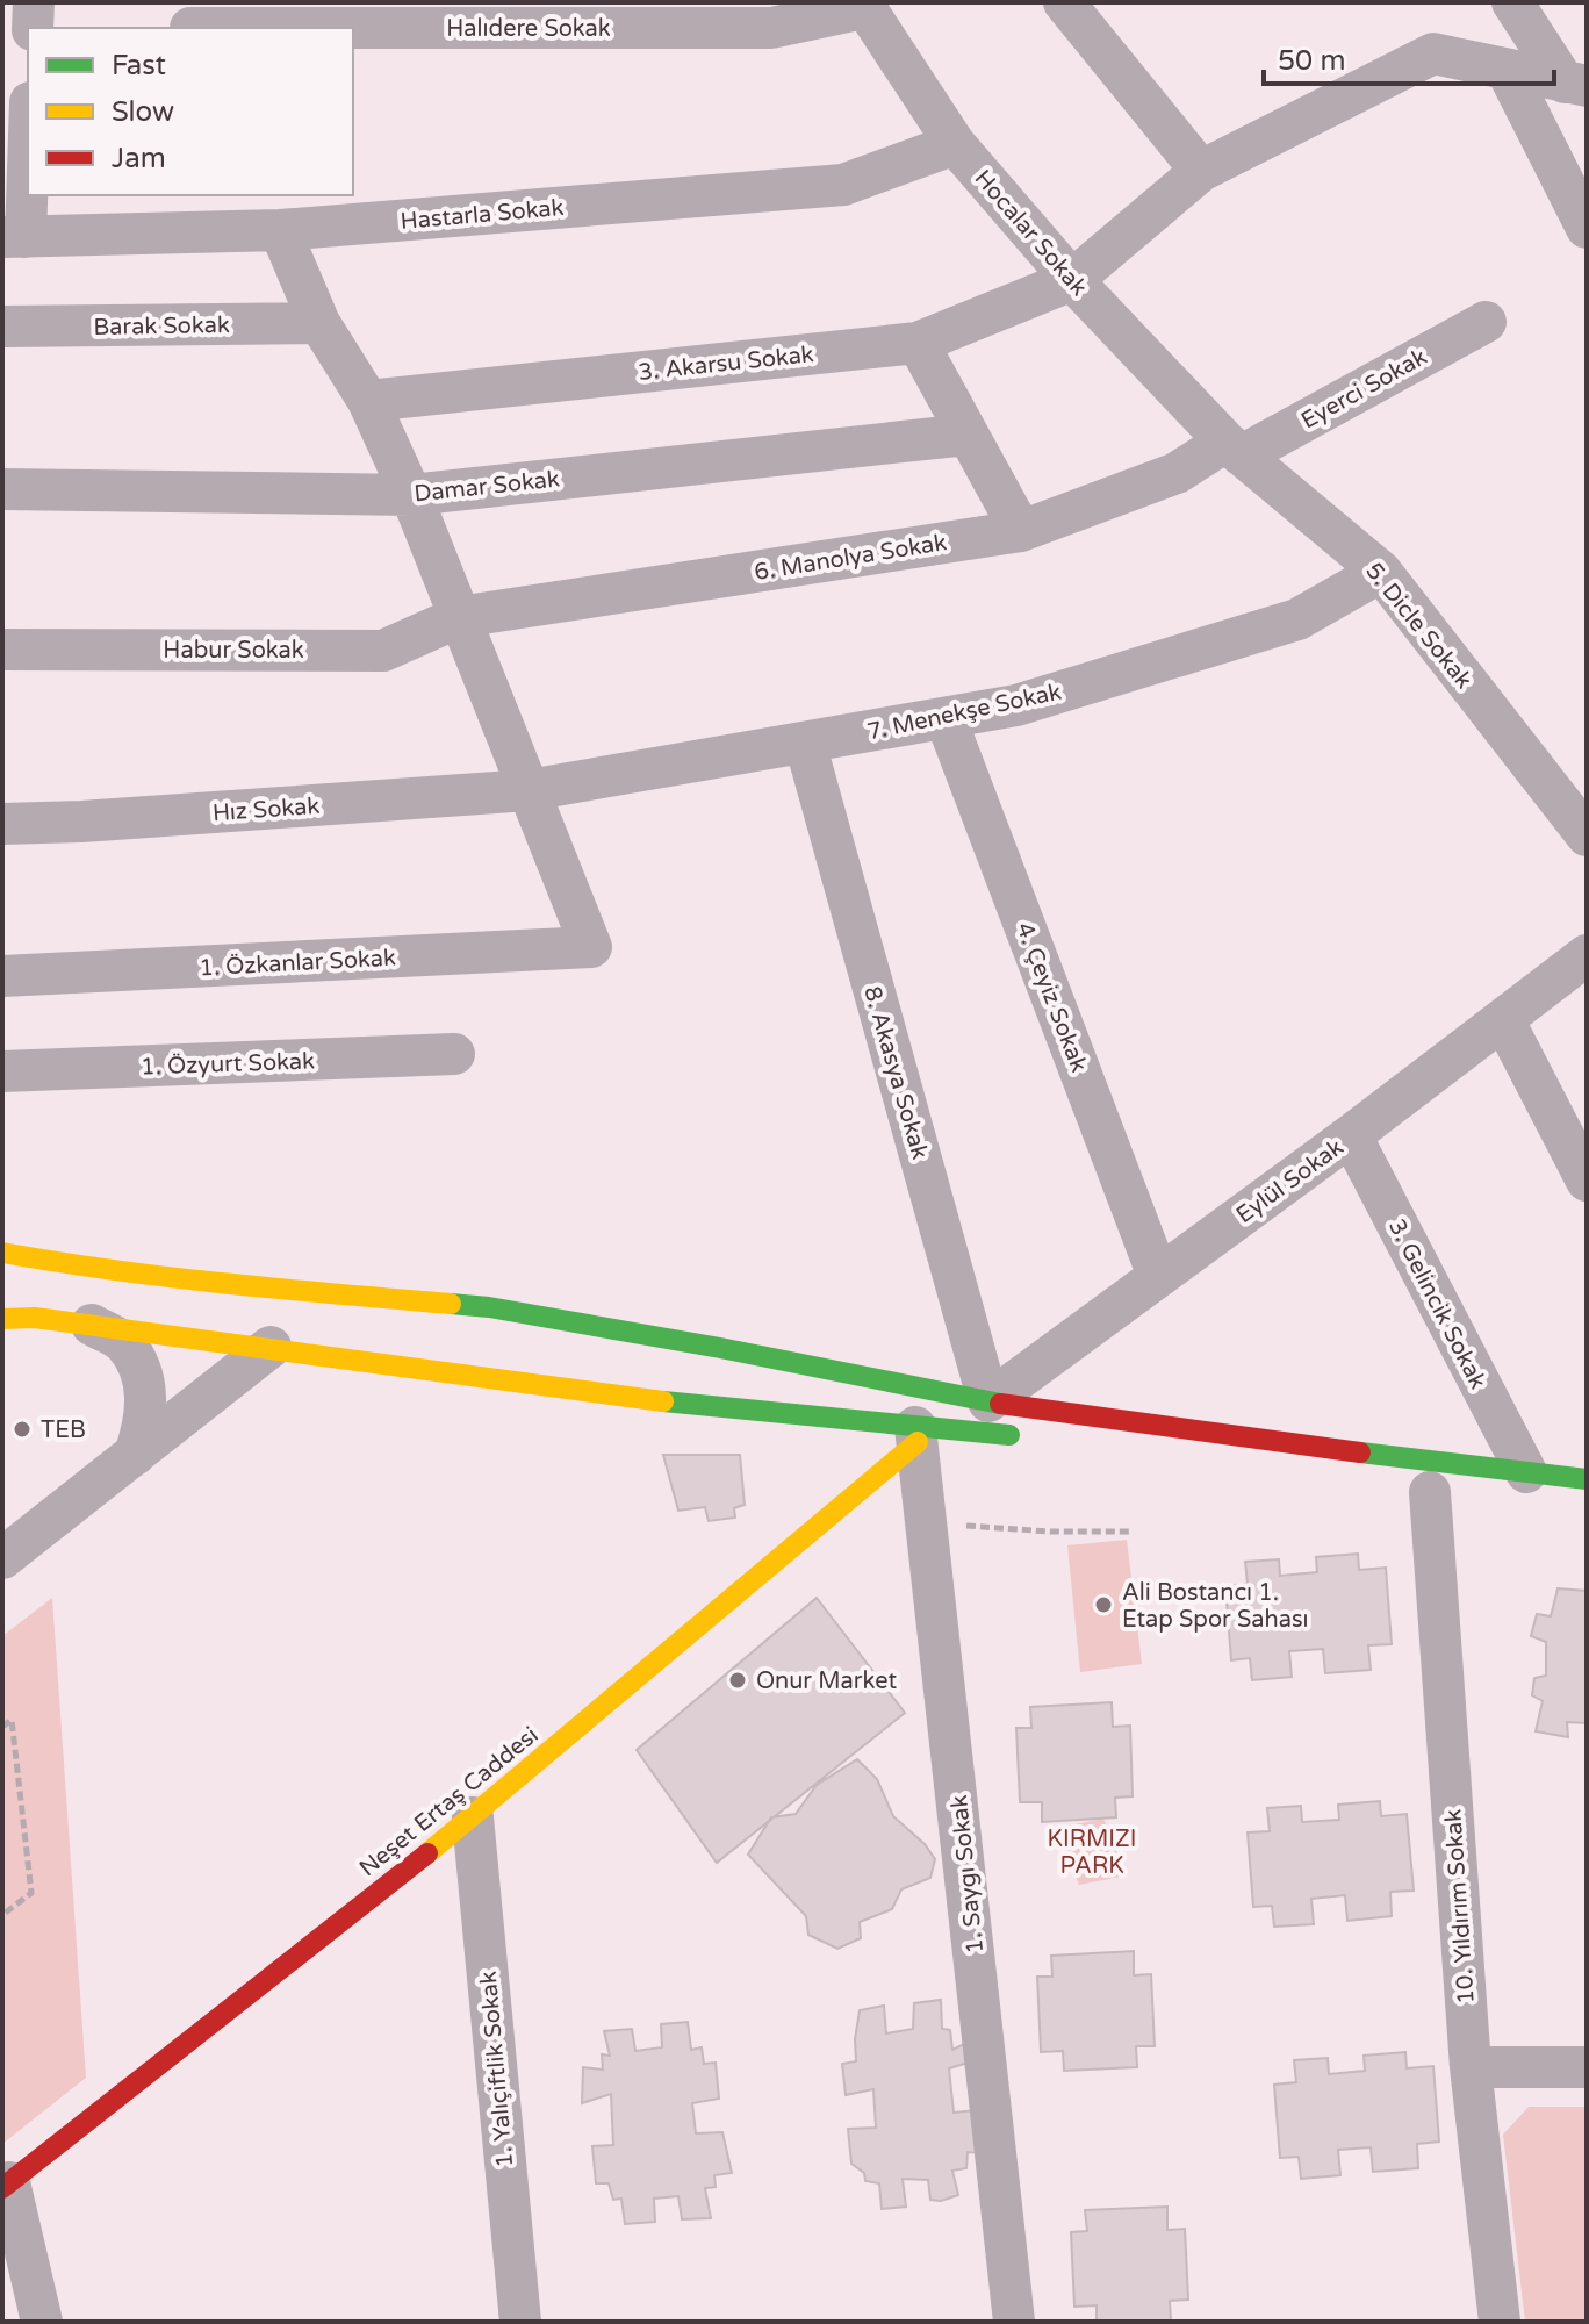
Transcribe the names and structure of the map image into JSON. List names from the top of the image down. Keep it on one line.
{"streets":{"main road":["Neşet Ertaş Caddesi"],"street":["Halıdere Sokak","Hastarla Sokak","Hocalar Sokak","Barak Sokak","3. Akarsu Sokak","Eyerci Sokak","Damar Sokak","6. Manolya Sokak","5. Dicle Sokak","Habur Sokak","7. Menekşe Sokak","Hız Sokak","1. Özkanlar Sokak","4. Çeyiz Sokak","1. Özyurt Sokak","8. Akasya Sokak","Eylül Sokak","3. Gelincik Sokak","1. Saygı Sokak","10. Yıldırım Sokak","1. Yalıçiftlik Sokak"]},"crossings":[["Halıdere Sokak","Hocalar Sokak"],["Hastarla Sokak","Hocalar Sokak"],["Hocalar Sokak","3. Akarsu Sokak"],["Hocalar Sokak","Eyerci Sokak"],["Hocalar Sokak","6. Manolya Sokak"],["Hocalar Sokak","5. Dicle Sokak"],["Eyerci Sokak","6. Manolya Sokak"],["Eyerci Sokak","5. Dicle Sokak"],["6. Manolya Sokak","5. Dicle Sokak"],["6. Manolya Sokak","Habur Sokak"],["5. Dicle Sokak","7. Menekşe Sokak"],["7. Menekşe Sokak","Hız Sokak"],["7. Menekşe Sokak","1. Özkanlar Sokak"],["7. Menekşe Sokak","4. Çeyiz Sokak"],["7. Menekşe Sokak","8. Akasya Sokak"],["Hız Sokak","1. Özkanlar Sokak"],["4. Çeyiz Sokak","Eylül Sokak"],["8. Akasya Sokak","Eylül Sokak"],["Eylül Sokak","3. Gelincik Sokak"],["Neşet Ertaş Caddesi","1. Saygı Sokak"],["Neşet Ertaş Caddesi","1. Yalıçiftlik Sokak"]],"parks":["KIRMIZI PARK"],"places":["TEB","Ali Bostancı 1. Etap Spor Sahası","Onur Market"],"legend":["Fast","Slow","Jam"],"scale_bar":"50 m"}
